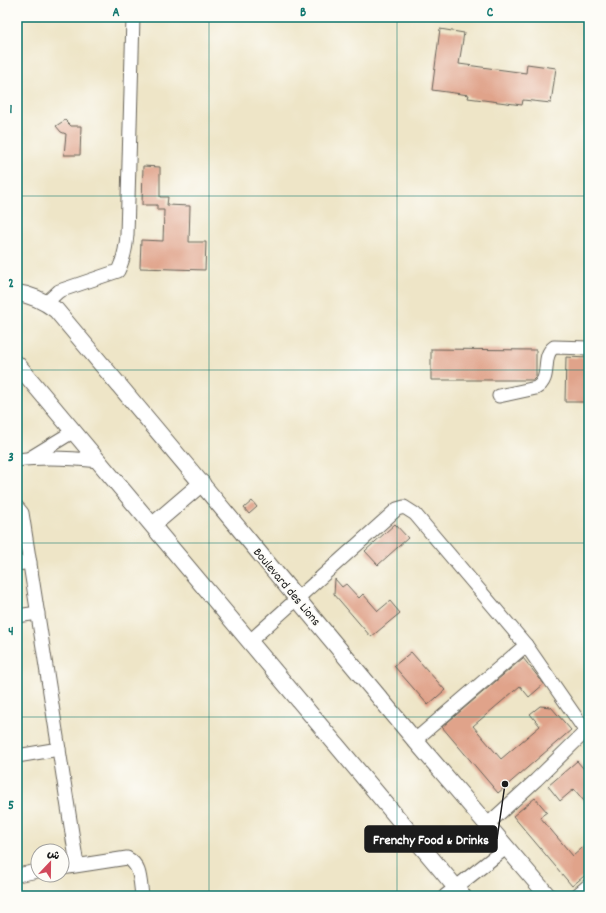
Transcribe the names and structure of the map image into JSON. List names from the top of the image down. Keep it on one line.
{"streets":{"main road":["Boulevard des Lions"]},"places":["Frenchy Food & Drinks"],"north":"top","grid":{"columns":["A","B","C"],"rows":["1","2","3","4","5"]}}
